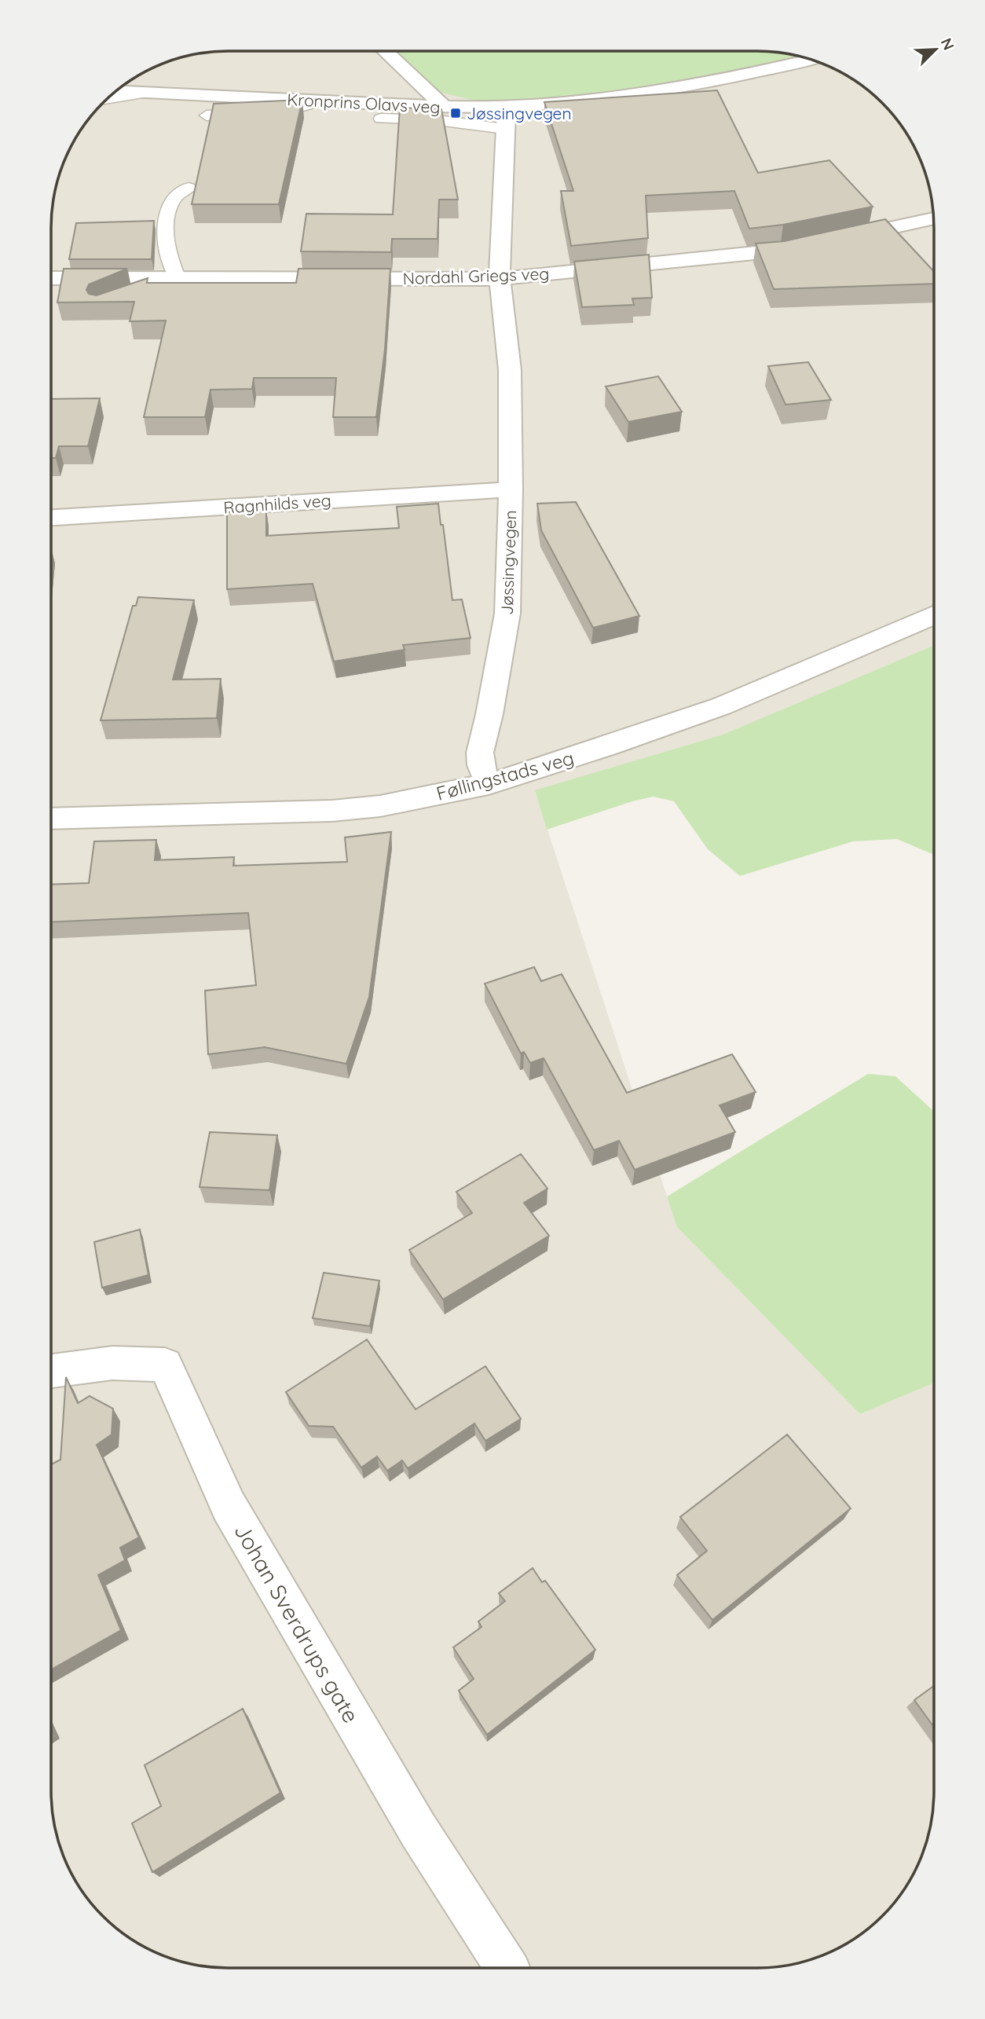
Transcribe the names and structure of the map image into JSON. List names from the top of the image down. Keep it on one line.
{"streets":{"street":["Kronprins Olavs veg","Nordahl Griegs veg","Ragnhilds veg","Jøssingvegen","Føllingstads veg","Johan Sverdrups gate"]},"crossings":[["Kronprins Olavs veg","Jøssingvegen"],["Nordahl Griegs veg","Jøssingvegen"],["Ragnhilds veg","Jøssingvegen"],["Jøssingvegen","Føllingstads veg"]],"places":{"transit":["Jøssingvegen"]},"north":"top right"}
